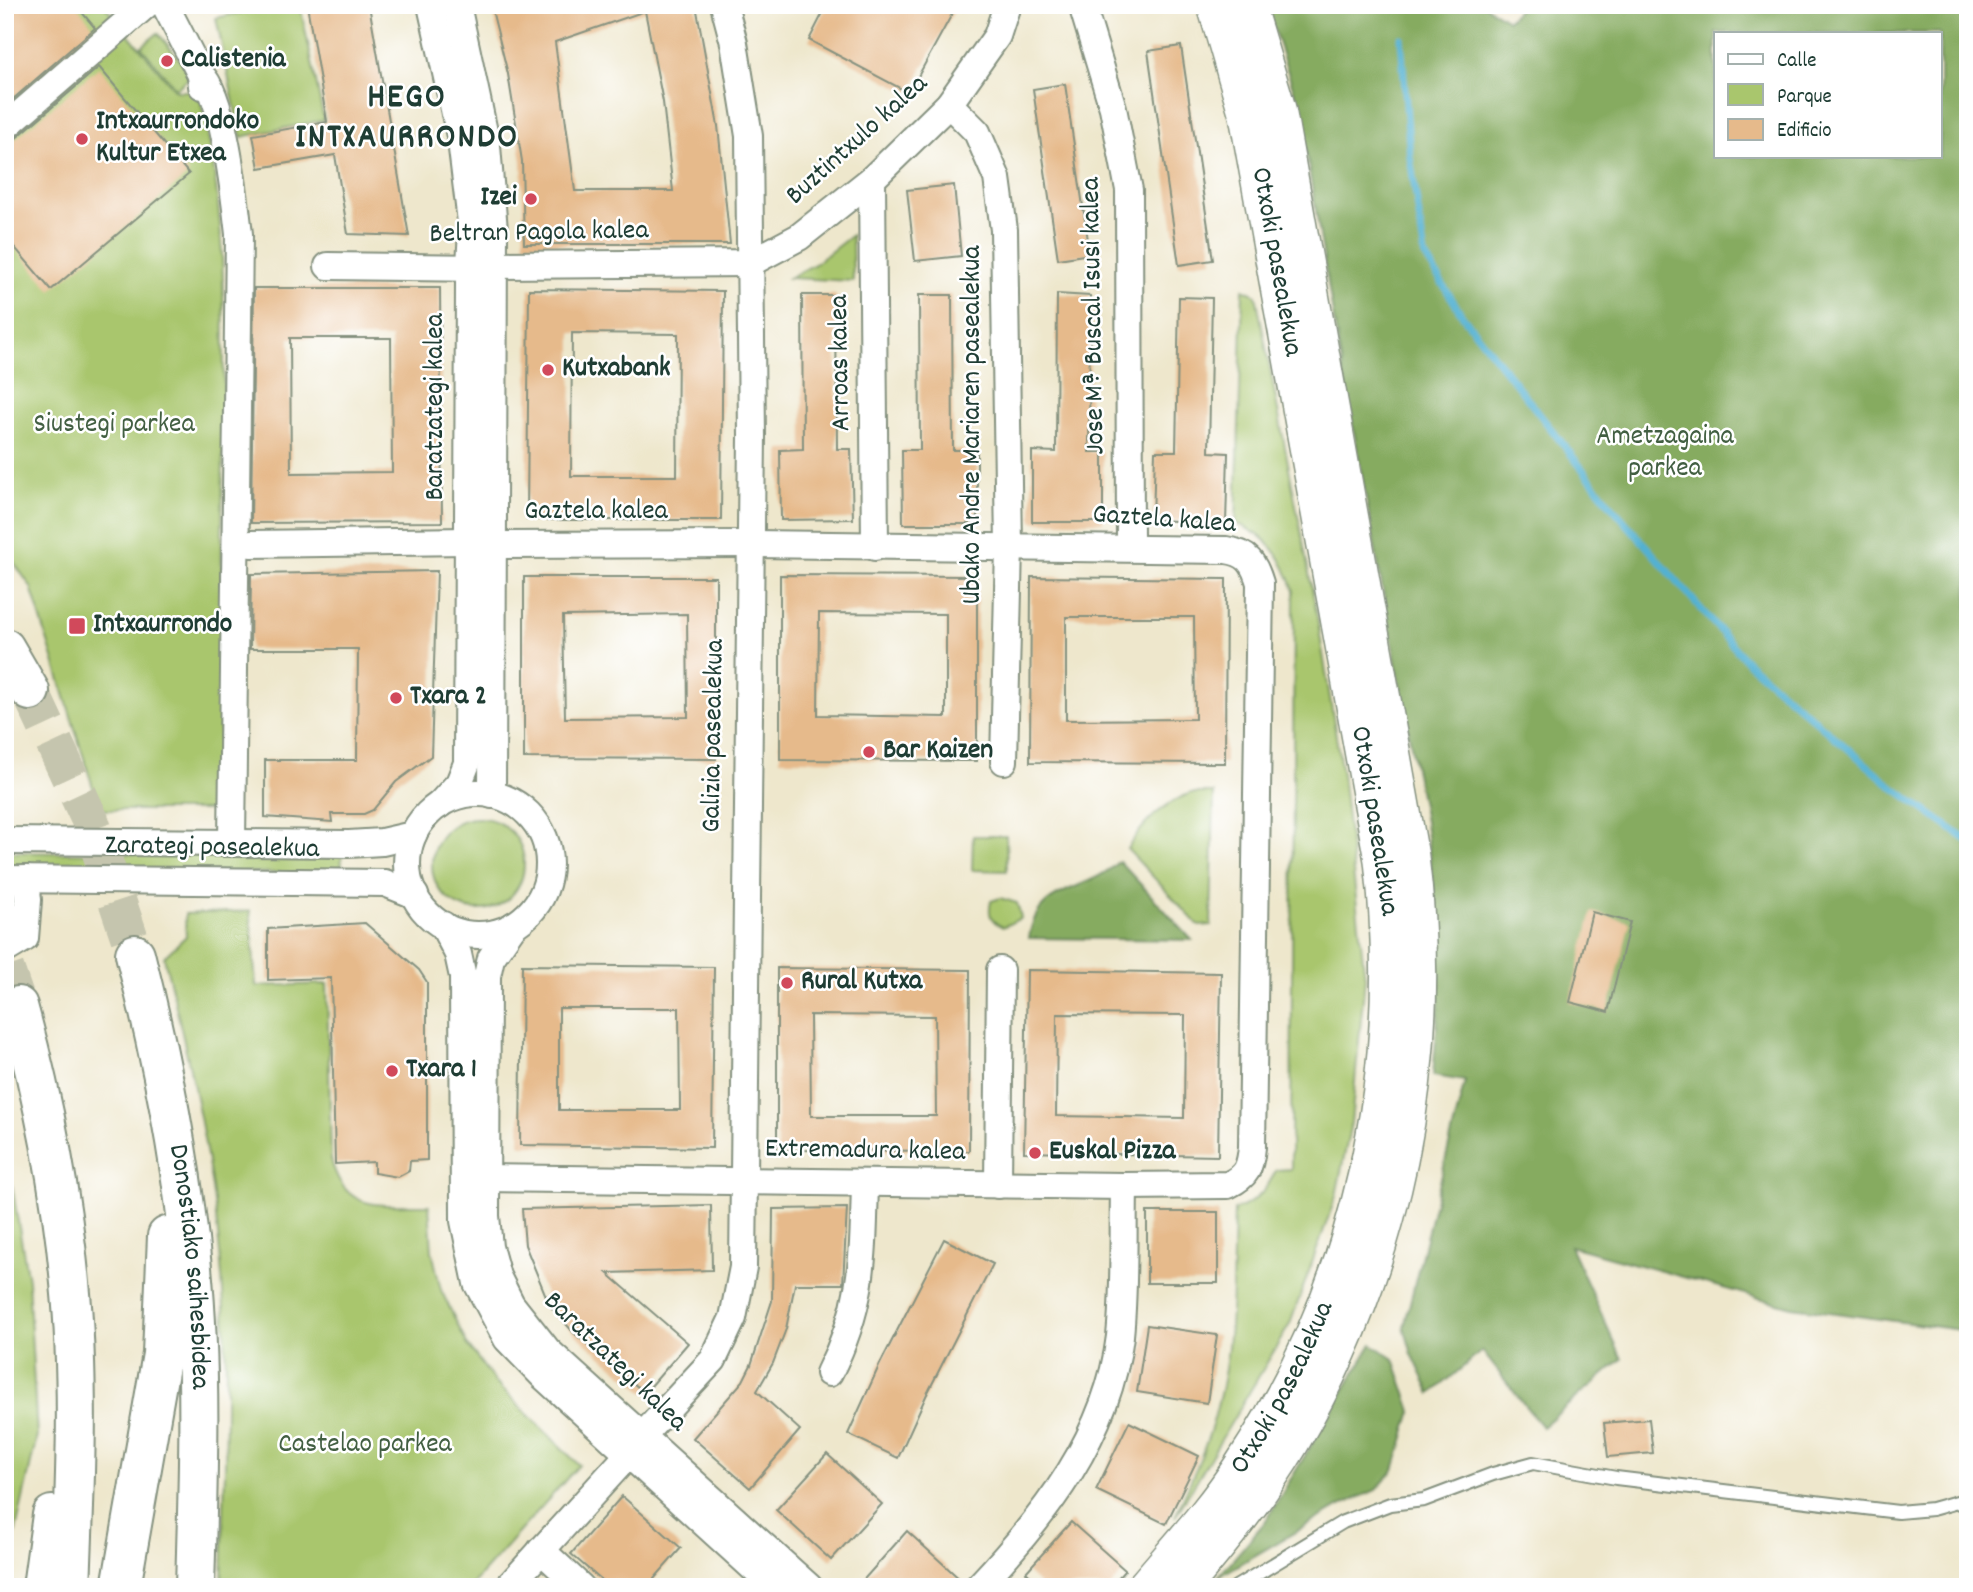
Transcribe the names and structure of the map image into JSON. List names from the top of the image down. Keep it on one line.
{"streets":{"highway":["Donostiako saihesbidea"],"main road":["Otxoki pasealekua"],"street":["Buztintxulo kalea","Beltran Pagola kalea","Jose Mª Buscal Isusi kalea","Arroas kalea","Baratzategi kalea","Ubako Andre Mariaren pasealekua","Gaztela kalea","Galizia pasealekua","Zarategi pasealekua","Extremadura kalea"]},"crossings":[["Buztintxulo kalea","Beltran Pagola kalea"],["Buztintxulo kalea","Arroas kalea"],["Buztintxulo kalea","Ubako Andre Mariaren pasealekua"],["Buztintxulo kalea","Galizia pasealekua"],["Beltran Pagola kalea","Baratzategi kalea"],["Beltran Pagola kalea","Galizia pasealekua"],["Jose Mª Buscal Isusi kalea","Gaztela kalea"],["Arroas kalea","Gaztela kalea"],["Baratzategi kalea","Gaztela kalea"],["Baratzategi kalea","Galizia pasealekua"],["Baratzategi kalea","Zarategi pasealekua"],["Baratzategi kalea","Extremadura kalea"],["Ubako Andre Mariaren pasealekua","Gaztela kalea"],["Gaztela kalea","Galizia pasealekua"],["Gaztela kalea","Extremadura kalea"],["Galizia pasealekua","Extremadura kalea"]],"districts":["HEGO INTXAURRONDO"],"parks":["Siustegi parkea","Ametzagaina parkea","Castelao parkea"],"places":{"other":["Calistenia","Intxaurrondoko Kultur Etxea","Izei","Kutxabank","Txara 2","Bar Kaizen","Rural Kutxa","Txara 1","Euskal Pizza"],"transit":["Intxaurrondo"]},"legend":["Calle","Parque","Edificio"]}
